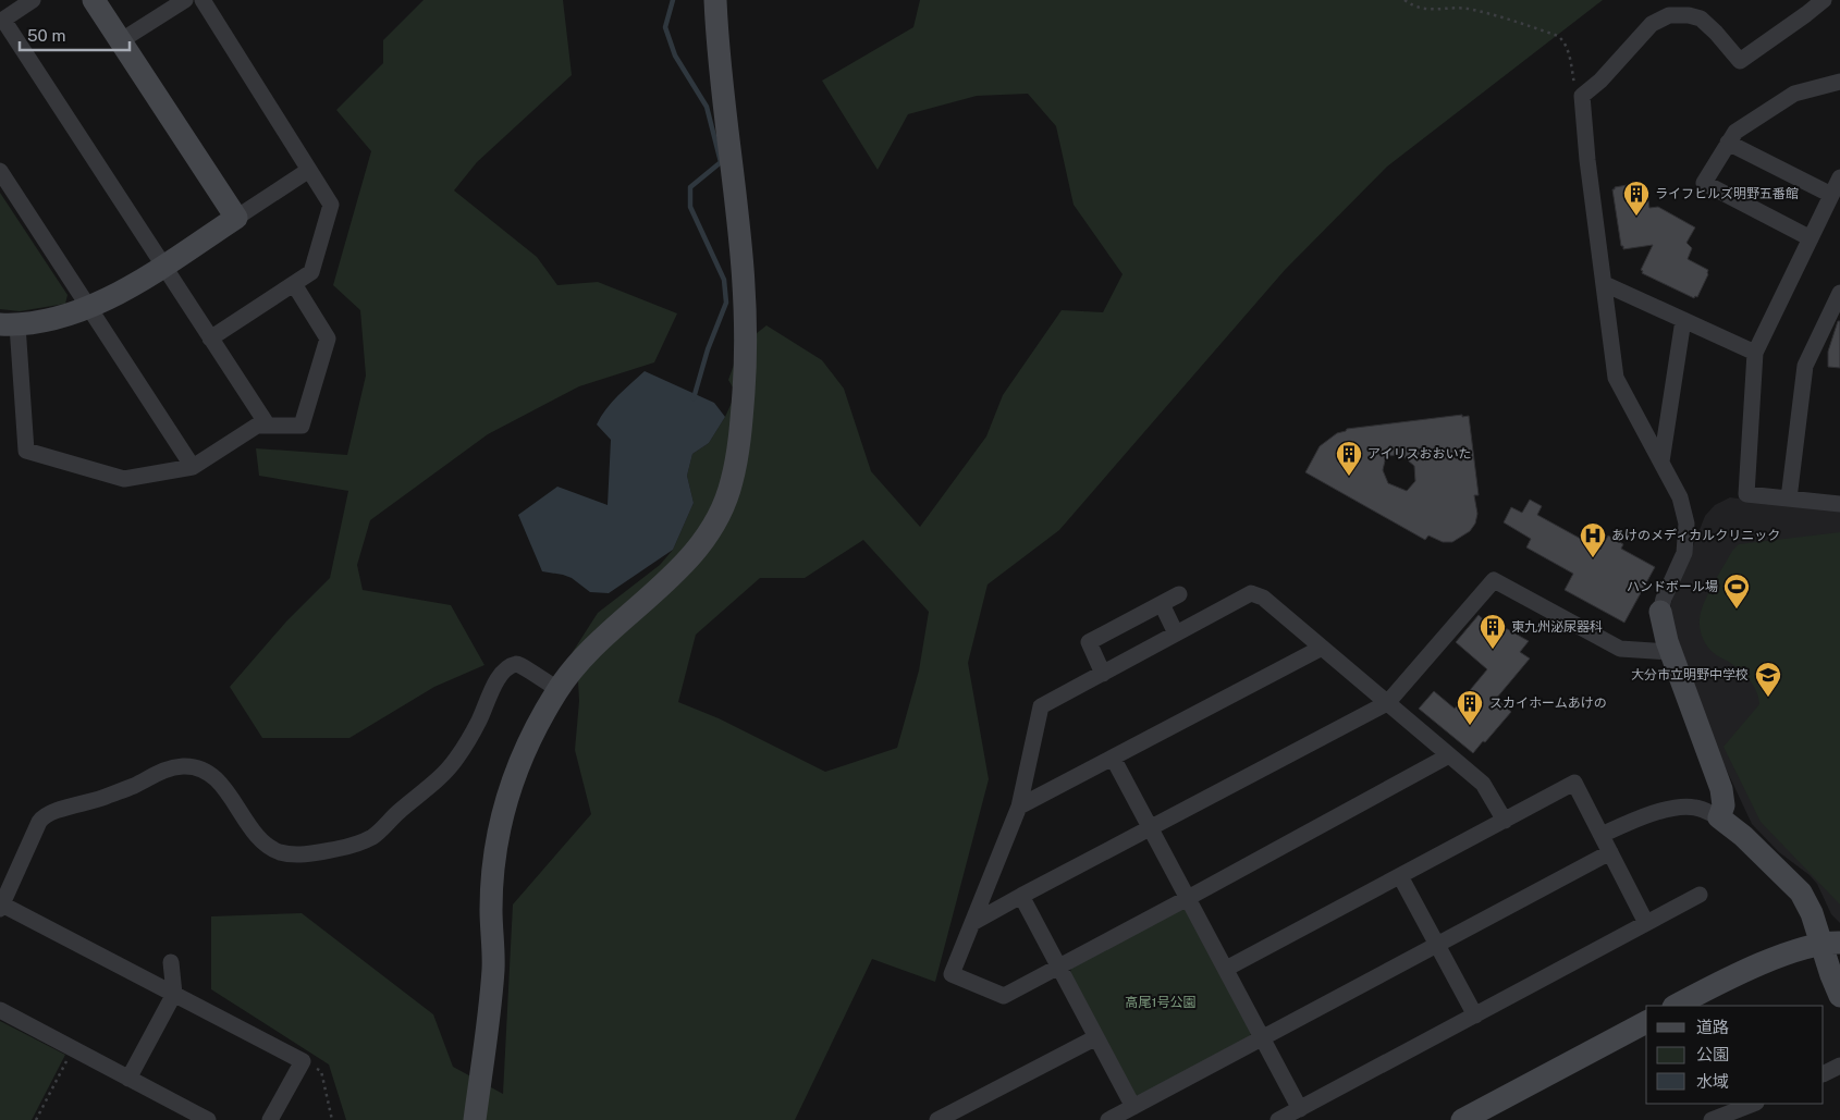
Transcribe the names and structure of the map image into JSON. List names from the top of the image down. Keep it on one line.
{"parks":["高尾1号公園"],"places":{"building":["ライフヒルズ明野五番館","アイリスおおいた","東九州泌尿器科","スカイホームあけの"],"hospital":["あけのメディカルクリニック"],"sports":["ハンドボール場"],"school or university":["大分市立明野中学校"]},"legend":["道路","公園","水域"],"scale_bar":"50 m"}
